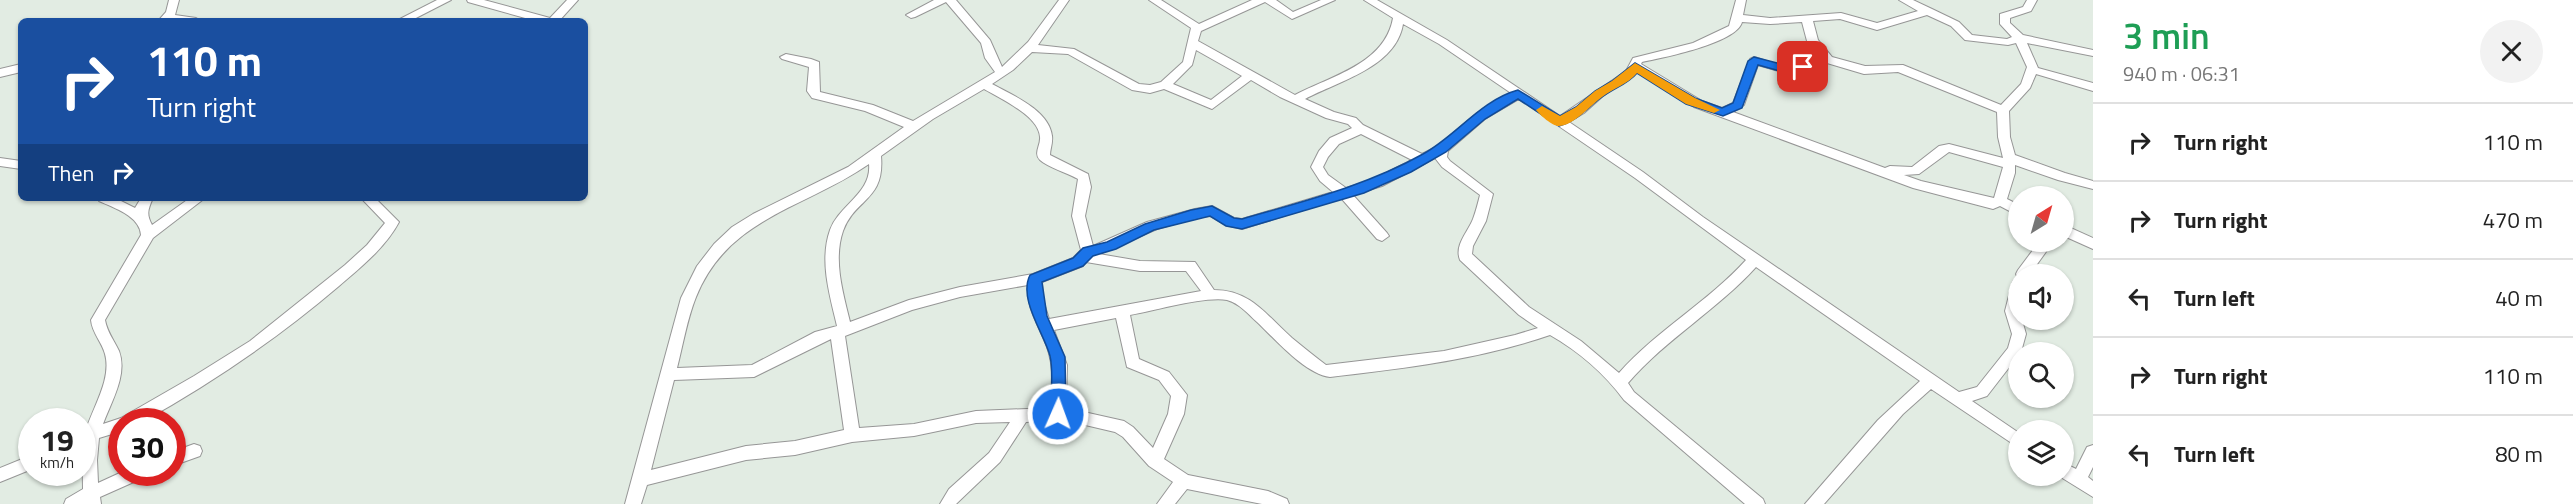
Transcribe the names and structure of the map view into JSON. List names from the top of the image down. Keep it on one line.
{"north":"top right","page":{"heading":["3 min","940 m · 06:31"],"turn":["110 m","Turn right"],"list":[{"name":"Turn right","value":"110 m"},{"name":"Turn right","value":"470 m"},{"name":"Turn left","value":"40 m"},{"name":"Turn right","value":"110 m"},{"name":"Turn left","value":"80 m"}],"then":"Then","speed":"19 km/h","limit":"30"}}
